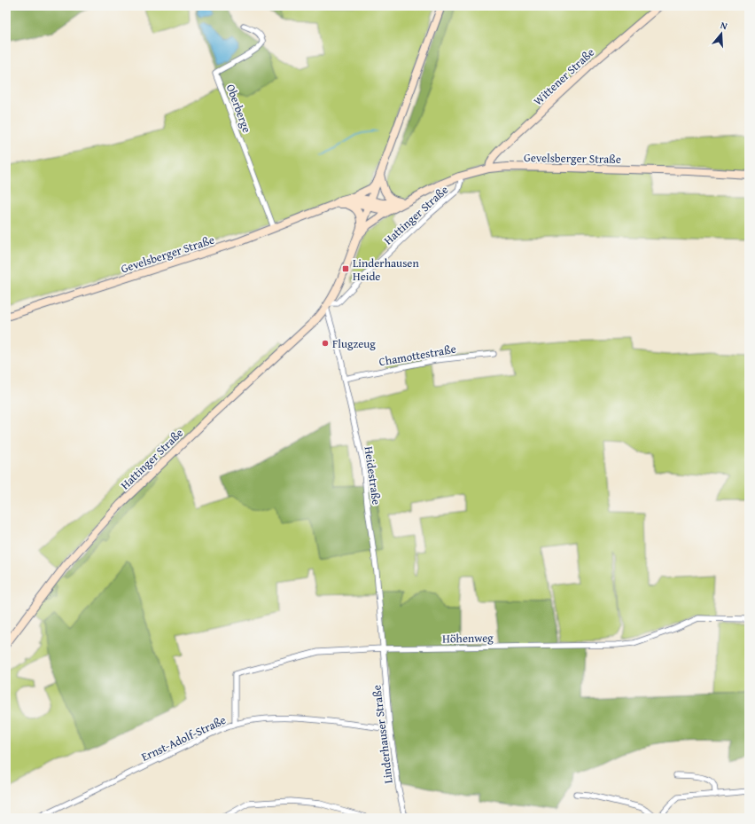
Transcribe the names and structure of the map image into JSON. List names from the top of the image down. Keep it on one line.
{"streets":{"main road":["Wittener Straße","Gevelsberger Straße","Hattinger Straße"],"street":["Oberberge","Chamottestraße","Heidestraße","Höhenweg","Linderhauser Straße","Ernst-Adolf-Straße"]},"crossings":[["Wittener Straße","Gevelsberger Straße"],["Oberberge","Gevelsberger Straße"],["Gevelsberger Straße","Hattinger Straße"],["Hattinger Straße","Heidestraße"],["Chamottestraße","Heidestraße"],["Heidestraße","Höhenweg"],["Heidestraße","Linderhauser Straße"],["Höhenweg","Linderhauser Straße"],["Höhenweg","Ernst-Adolf-Straße"],["Linderhauser Straße","Ernst-Adolf-Straße"]],"places":{"transit":["Linderhausen Heide"],"other":["Flugzeug"]},"north":"top"}
